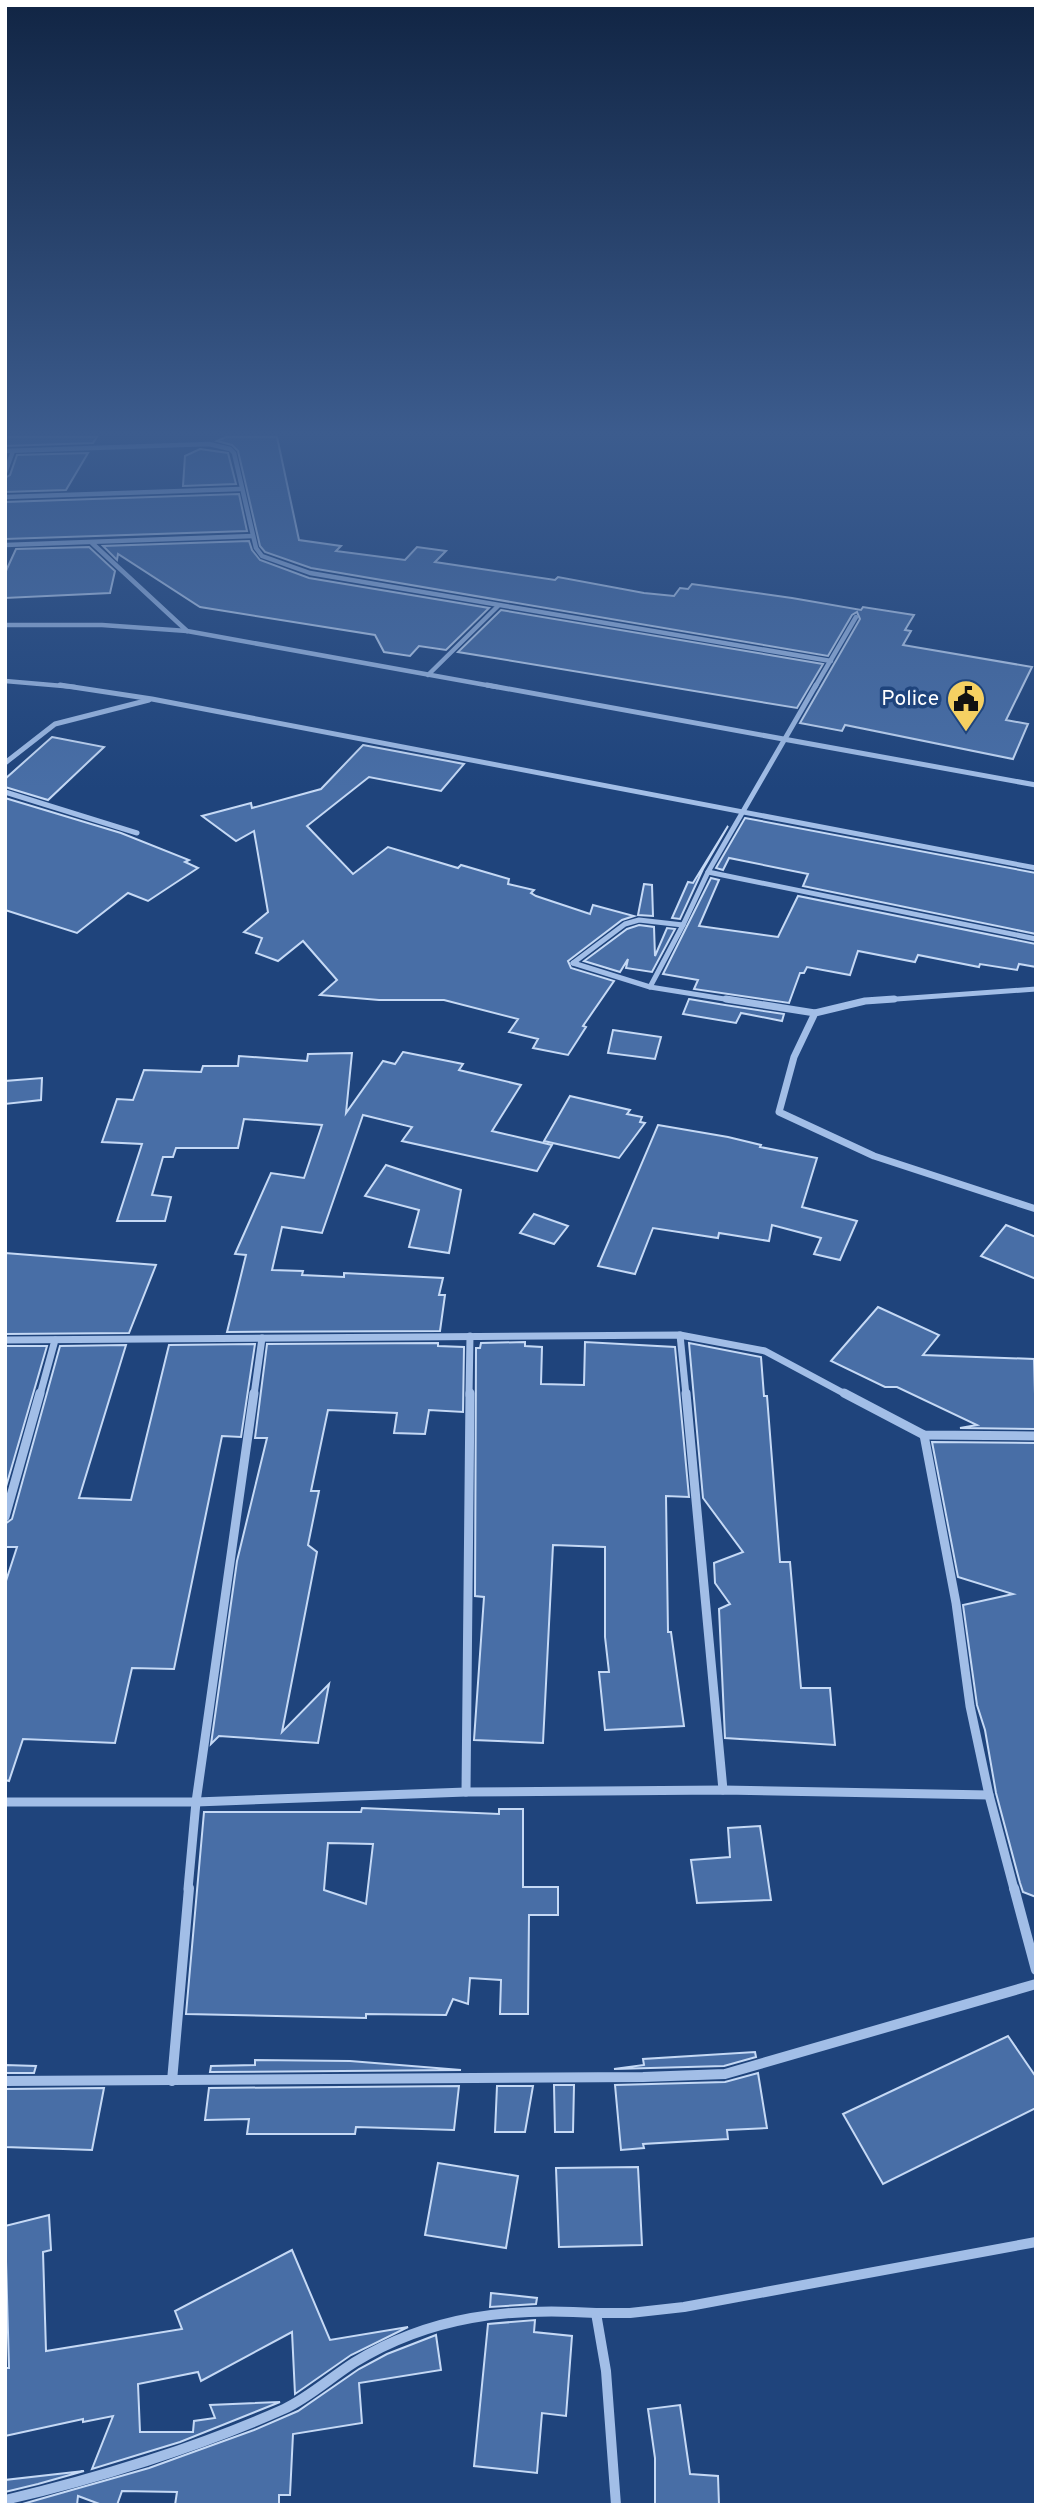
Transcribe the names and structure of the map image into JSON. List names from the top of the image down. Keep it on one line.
{"places":{"public building":["Police"]}}
